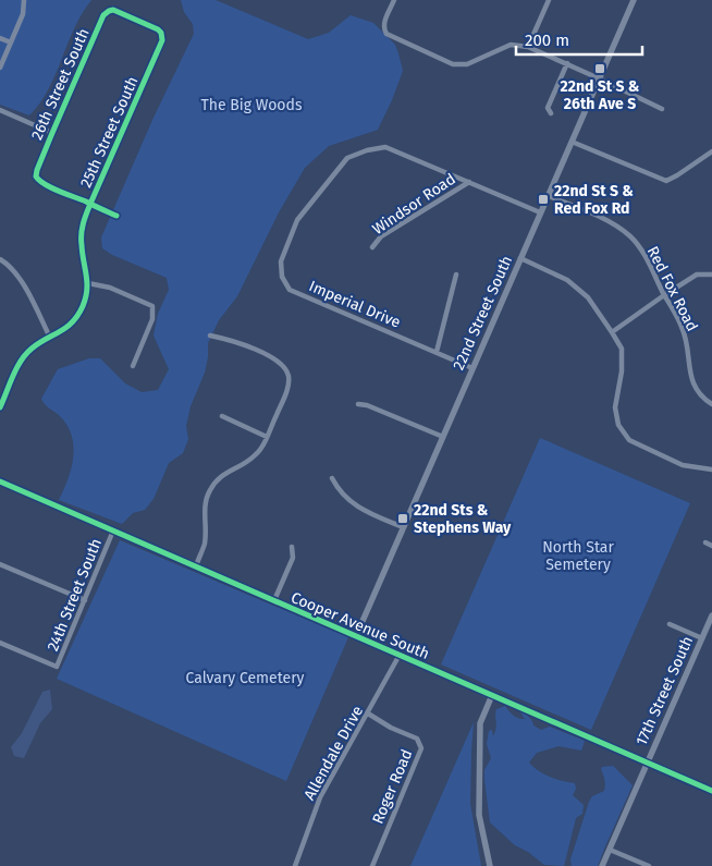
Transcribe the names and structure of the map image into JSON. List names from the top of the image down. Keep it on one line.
{"streets":{"street":["26th Street South","25th Street South","Windsor Road","Red Fox Road","Imperial Drive","22nd Street South","24th Street South","Cooper Avenue South","17th Street South","Allendale Drive","Roger Road"]},"crossings":[["26th Street South","25th Street South"],["Windsor Road","Imperial Drive"],["Red Fox Road","22nd Street South"],["Imperial Drive","22nd Street South"],["22nd Street South","Cooper Avenue South"],["24th Street South","Cooper Avenue South"],["Cooper Avenue South","17th Street South"],["Cooper Avenue South","Allendale Drive"],["Allendale Drive","Roger Road"]],"parks":["The Big Woods","North Star Semetery","Calvary Cemetery"],"places":{"transit":["22nd St S & 26th Ave S","22nd St S & Red Fox Rd","22nd Sts & Stephens Way"]},"scale_bar":"200 m"}
